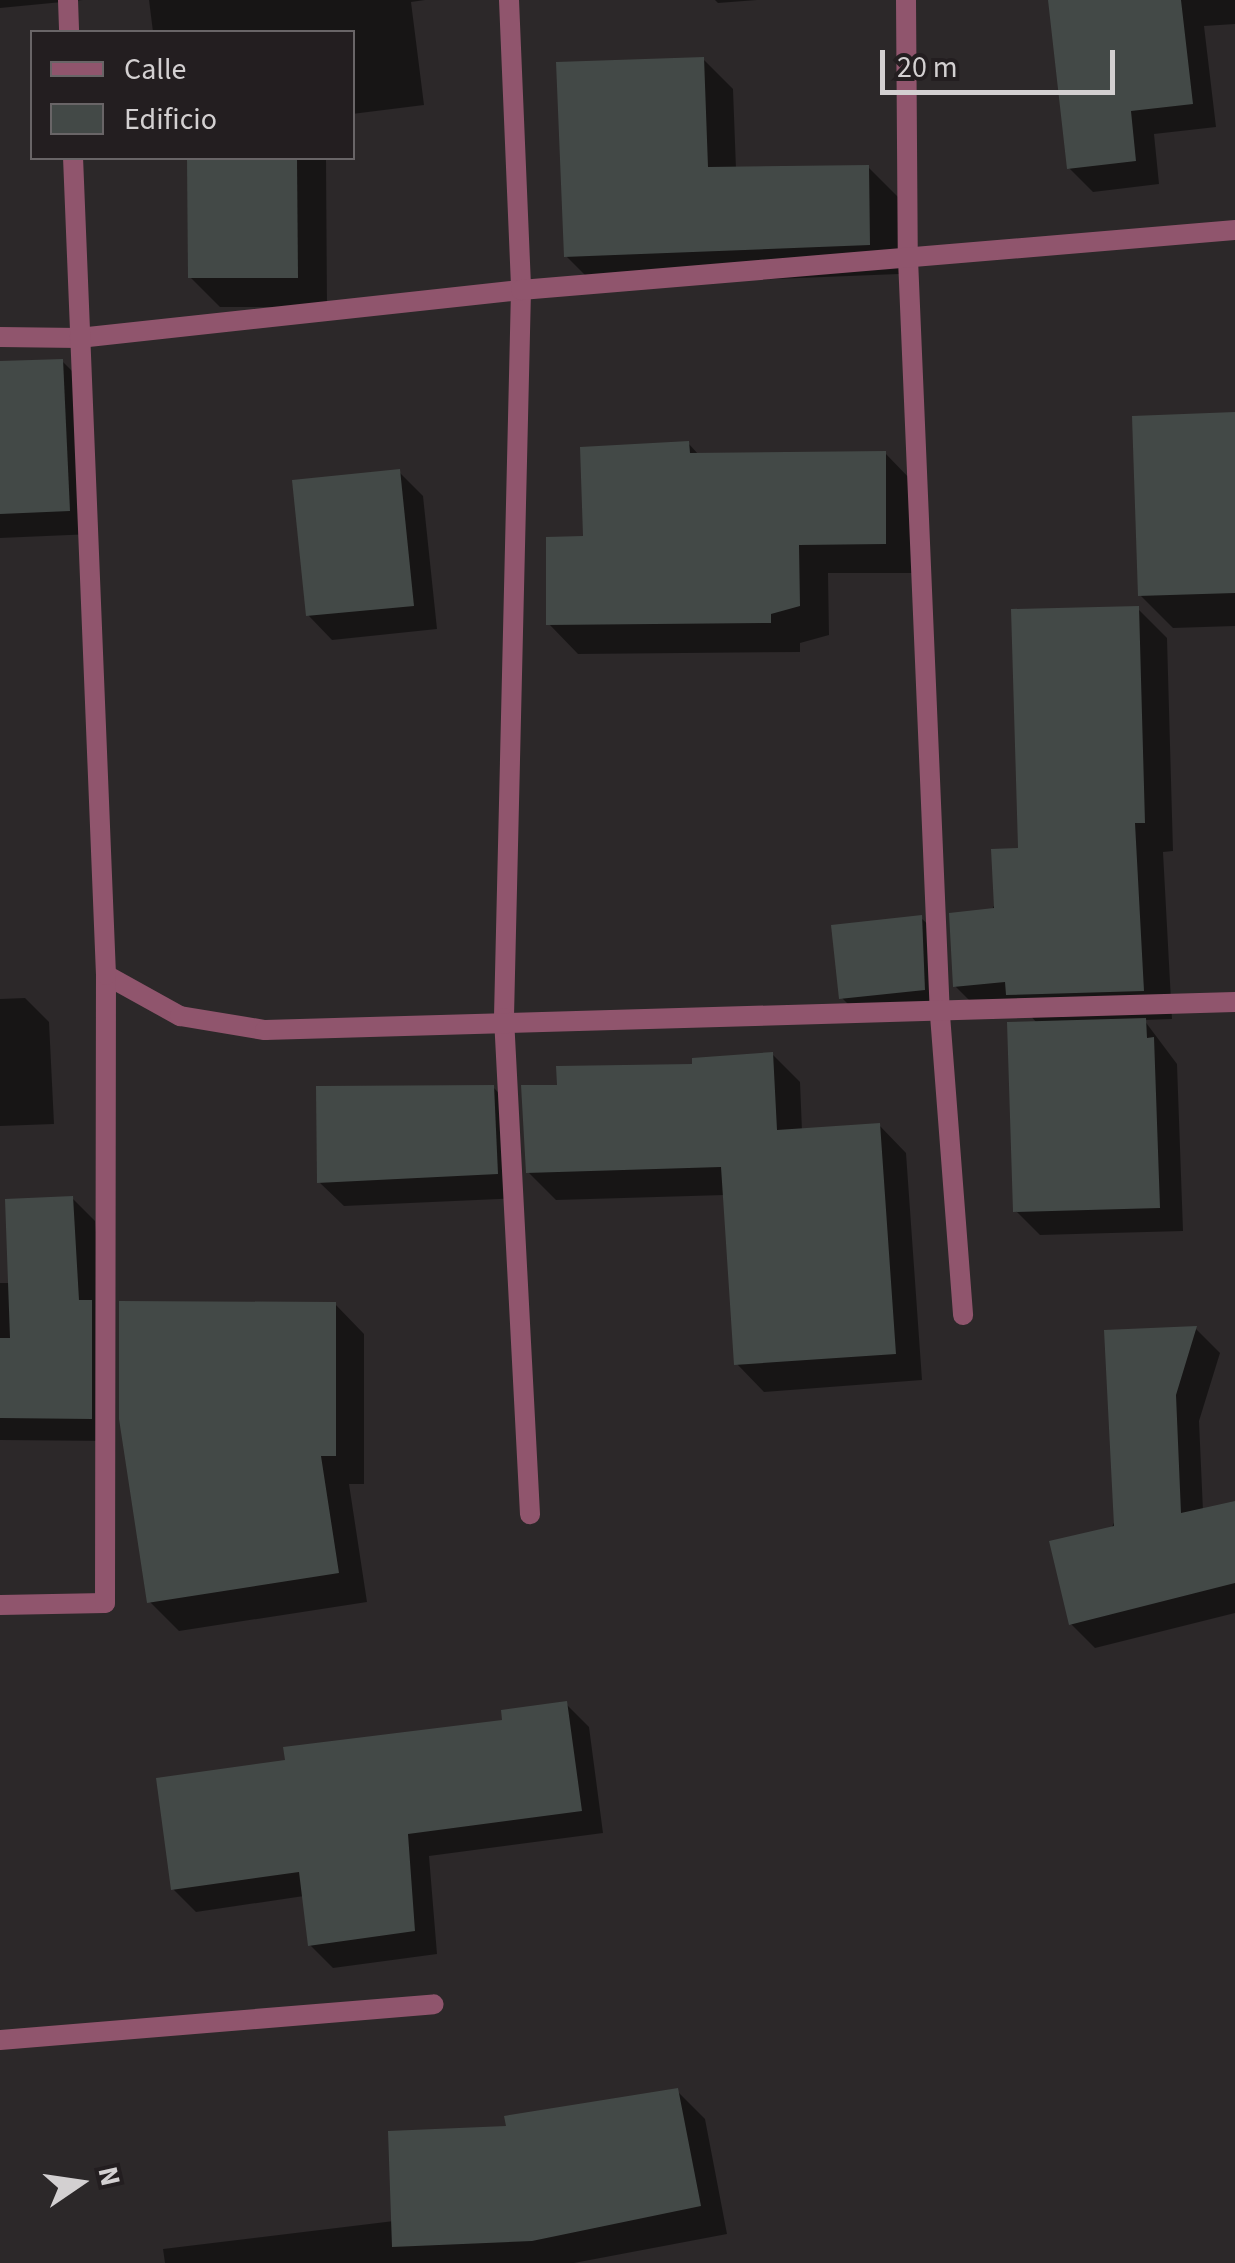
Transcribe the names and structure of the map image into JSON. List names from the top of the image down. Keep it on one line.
{"legend":["Calle","Edificio"],"scale_bar":"20 m","north":"right"}
